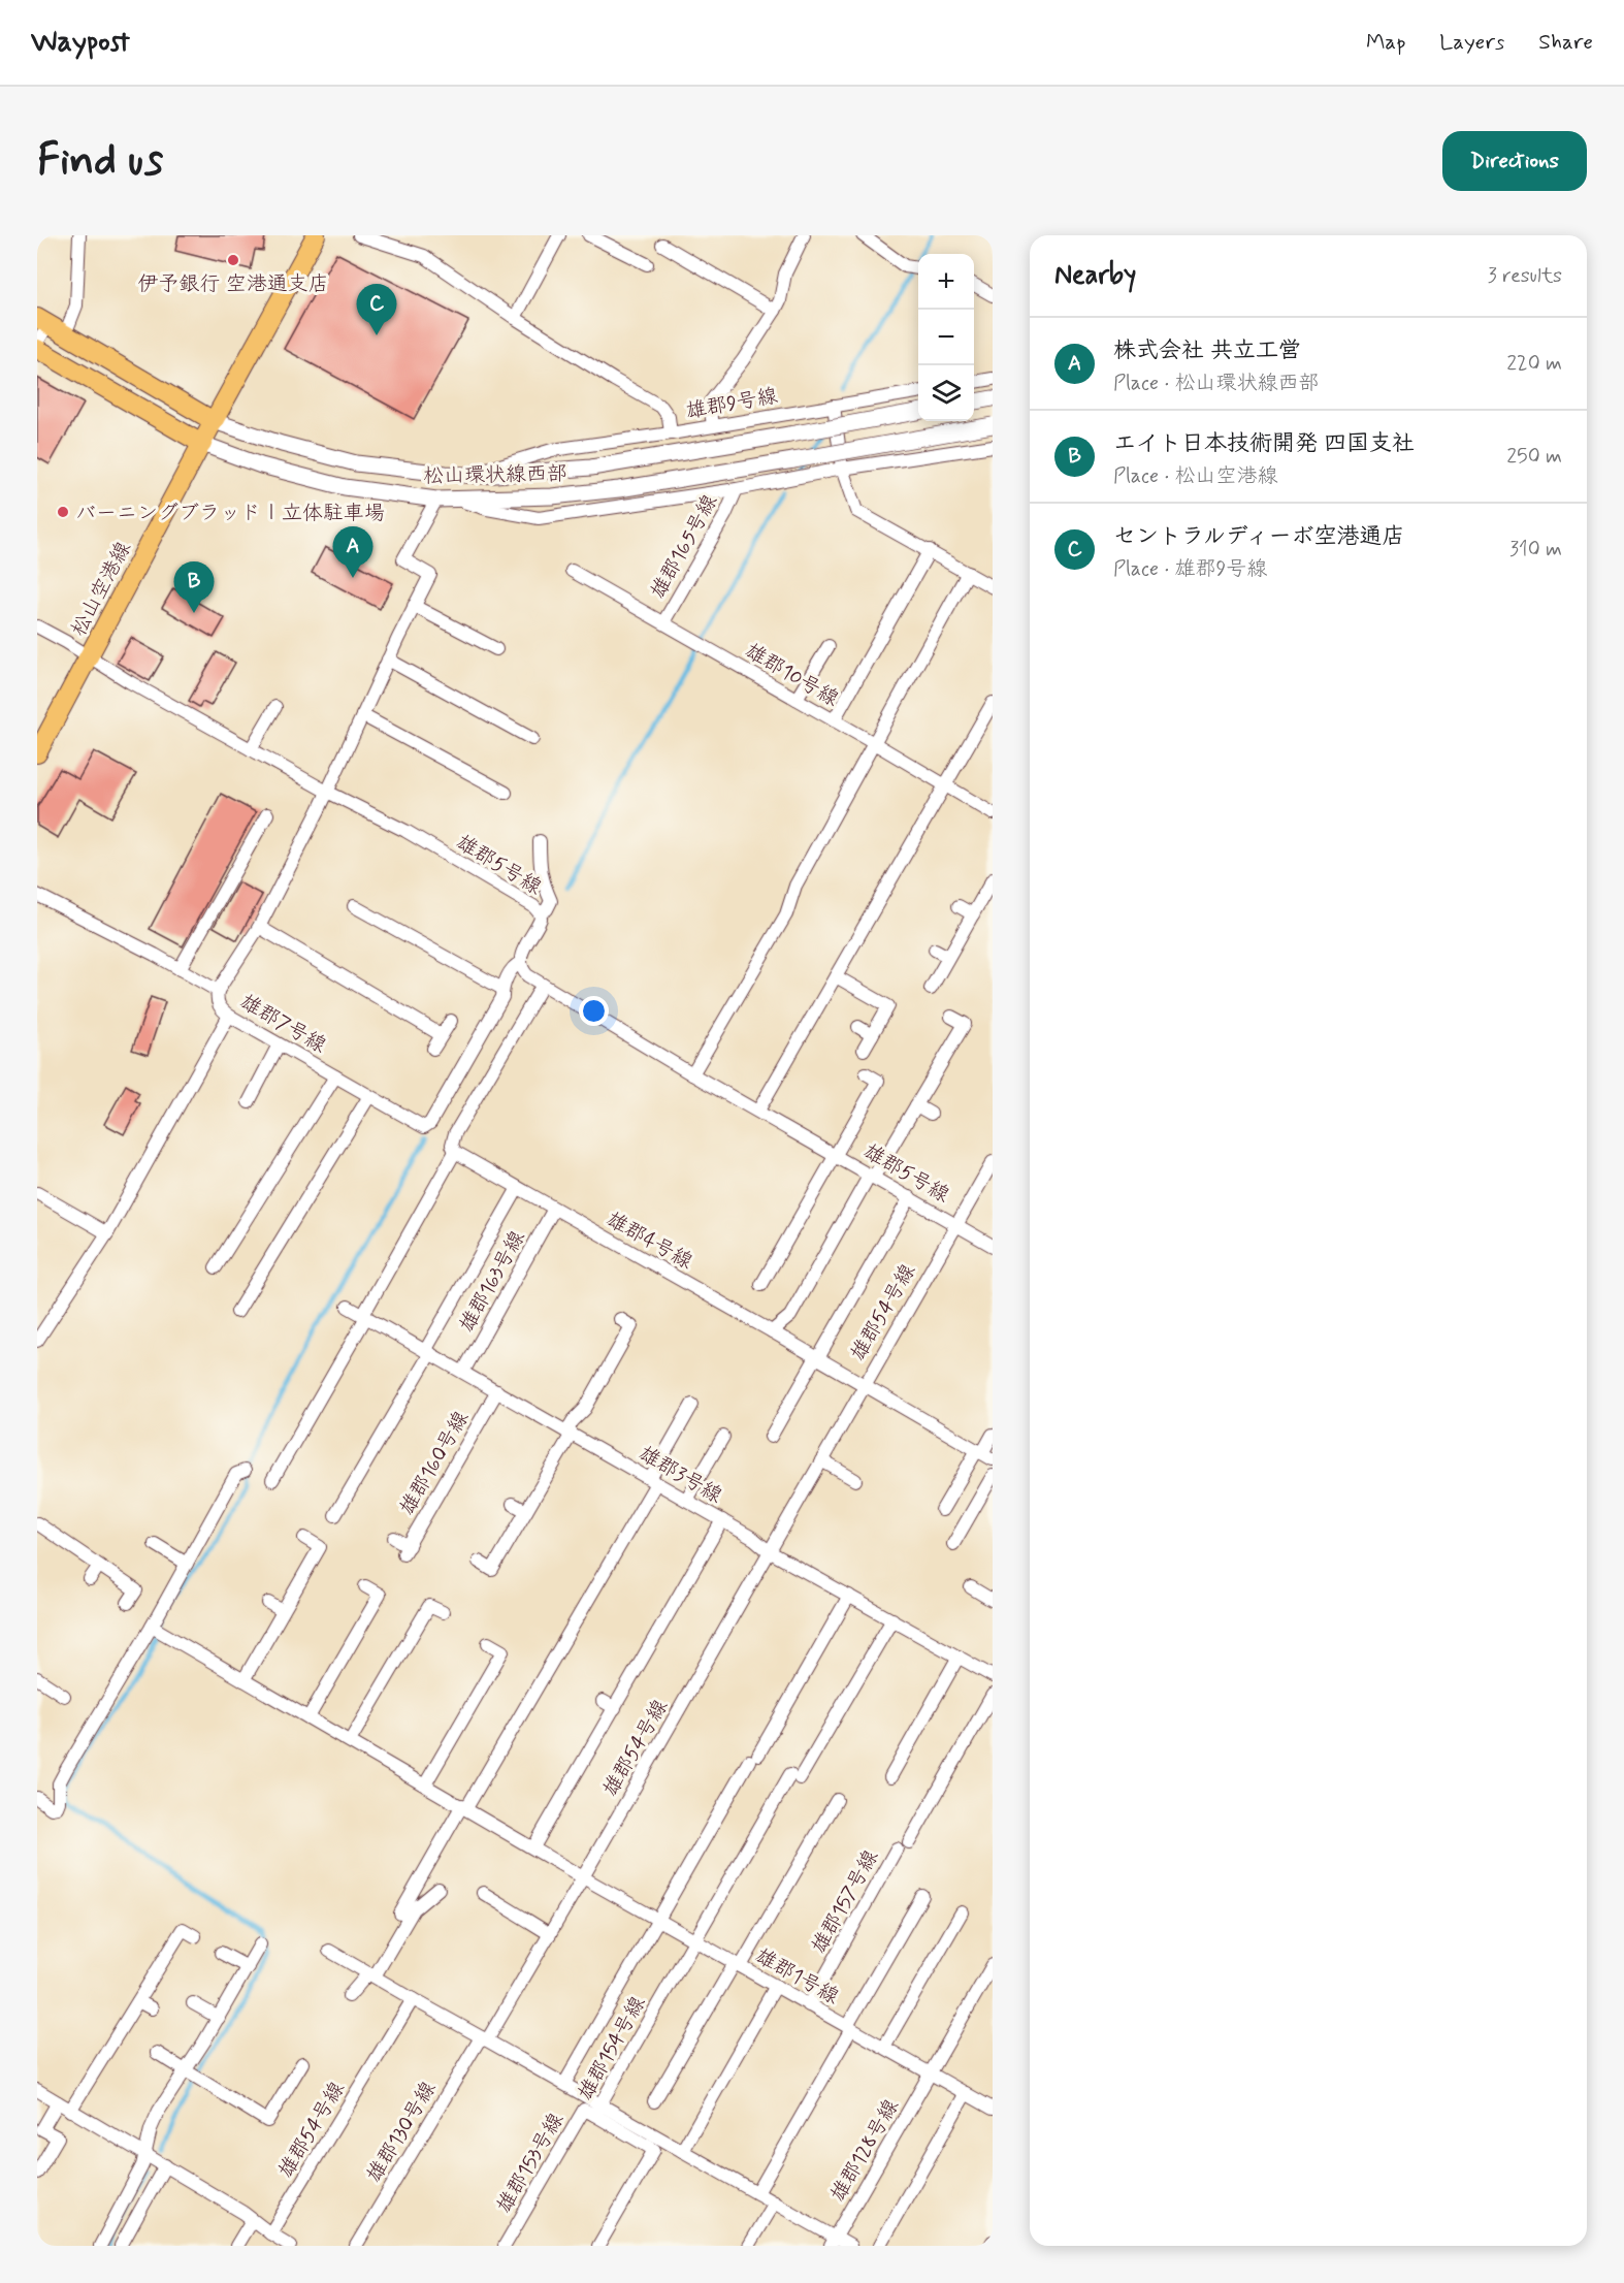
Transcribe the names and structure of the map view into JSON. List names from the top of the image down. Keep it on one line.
{"streets":{"main road":["松山空港線"],"street":["雄郡9号線","松山環状線西部","雄郡165号線","雄郡10号線","雄郡5号線","雄郡7号線","雄郡4号線","雄郡163号線","雄郡54号線","雄郡160号線","雄郡3号線","雄郡157号線","雄郡1号線","雄郡154号線","雄郡130号線","雄郡128号線","雄郡153号線"]},"crossings":[["松山環状線西部","松山空港線"],["雄郡165号線","雄郡10号線"],["松山空港線","雄郡5号線"],["雄郡5号線","雄郡54号線"],["雄郡4号線","雄郡163号線"],["雄郡4号線","雄郡54号線"],["雄郡163号線","雄郡3号線"],["雄郡54号線","雄郡3号線"],["雄郡54号線","雄郡1号線"],["雄郡54号線","雄郡130号線"],["雄郡160号線","雄郡3号線"],["雄郡3号線","雄郡154号線"],["雄郡157号線","雄郡1号線"],["雄郡1号線","雄郡154号線"],["雄郡1号線","雄郡128号線"],["雄郡154号線","雄郡153号線"]],"places":["伊予銀行 空港通支店","バーニングブラッドⅠ立体駐車場"],"page":{"header":"Waypost","nav":["Map","Layers","Share"],"buttons":"Directions","title":"Find us","heading":["Nearby","3 results"],"map_buttons":["+","−"],"pins":["C","A","B"],"list":[{"mark":"A","name":"株式会社 共立工営","note":"Place · 松山環状線西部","value":"220 m"},{"mark":"B","name":"エイト日本技術開発 四国支社","note":"Place · 松山空港線","value":"250 m"},{"mark":"C","name":"セントラルディーボ空港通店","note":"Place · 雄郡9号線","value":"310 m"}]}}
